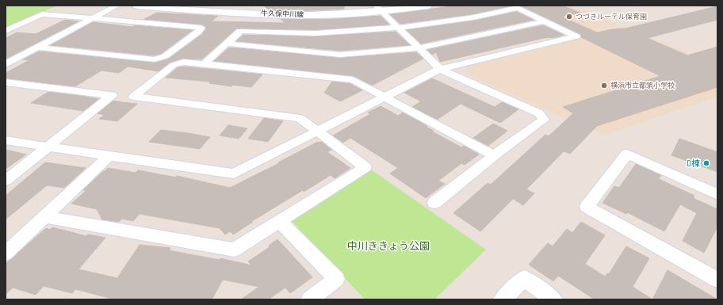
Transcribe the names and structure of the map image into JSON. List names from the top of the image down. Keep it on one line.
{"streets":{"street":["牛久保中川線"]},"parks":["中川ききょう公園"],"places":["つづきルーテル保育園","横浜市立都筑小学校","D棟"]}
